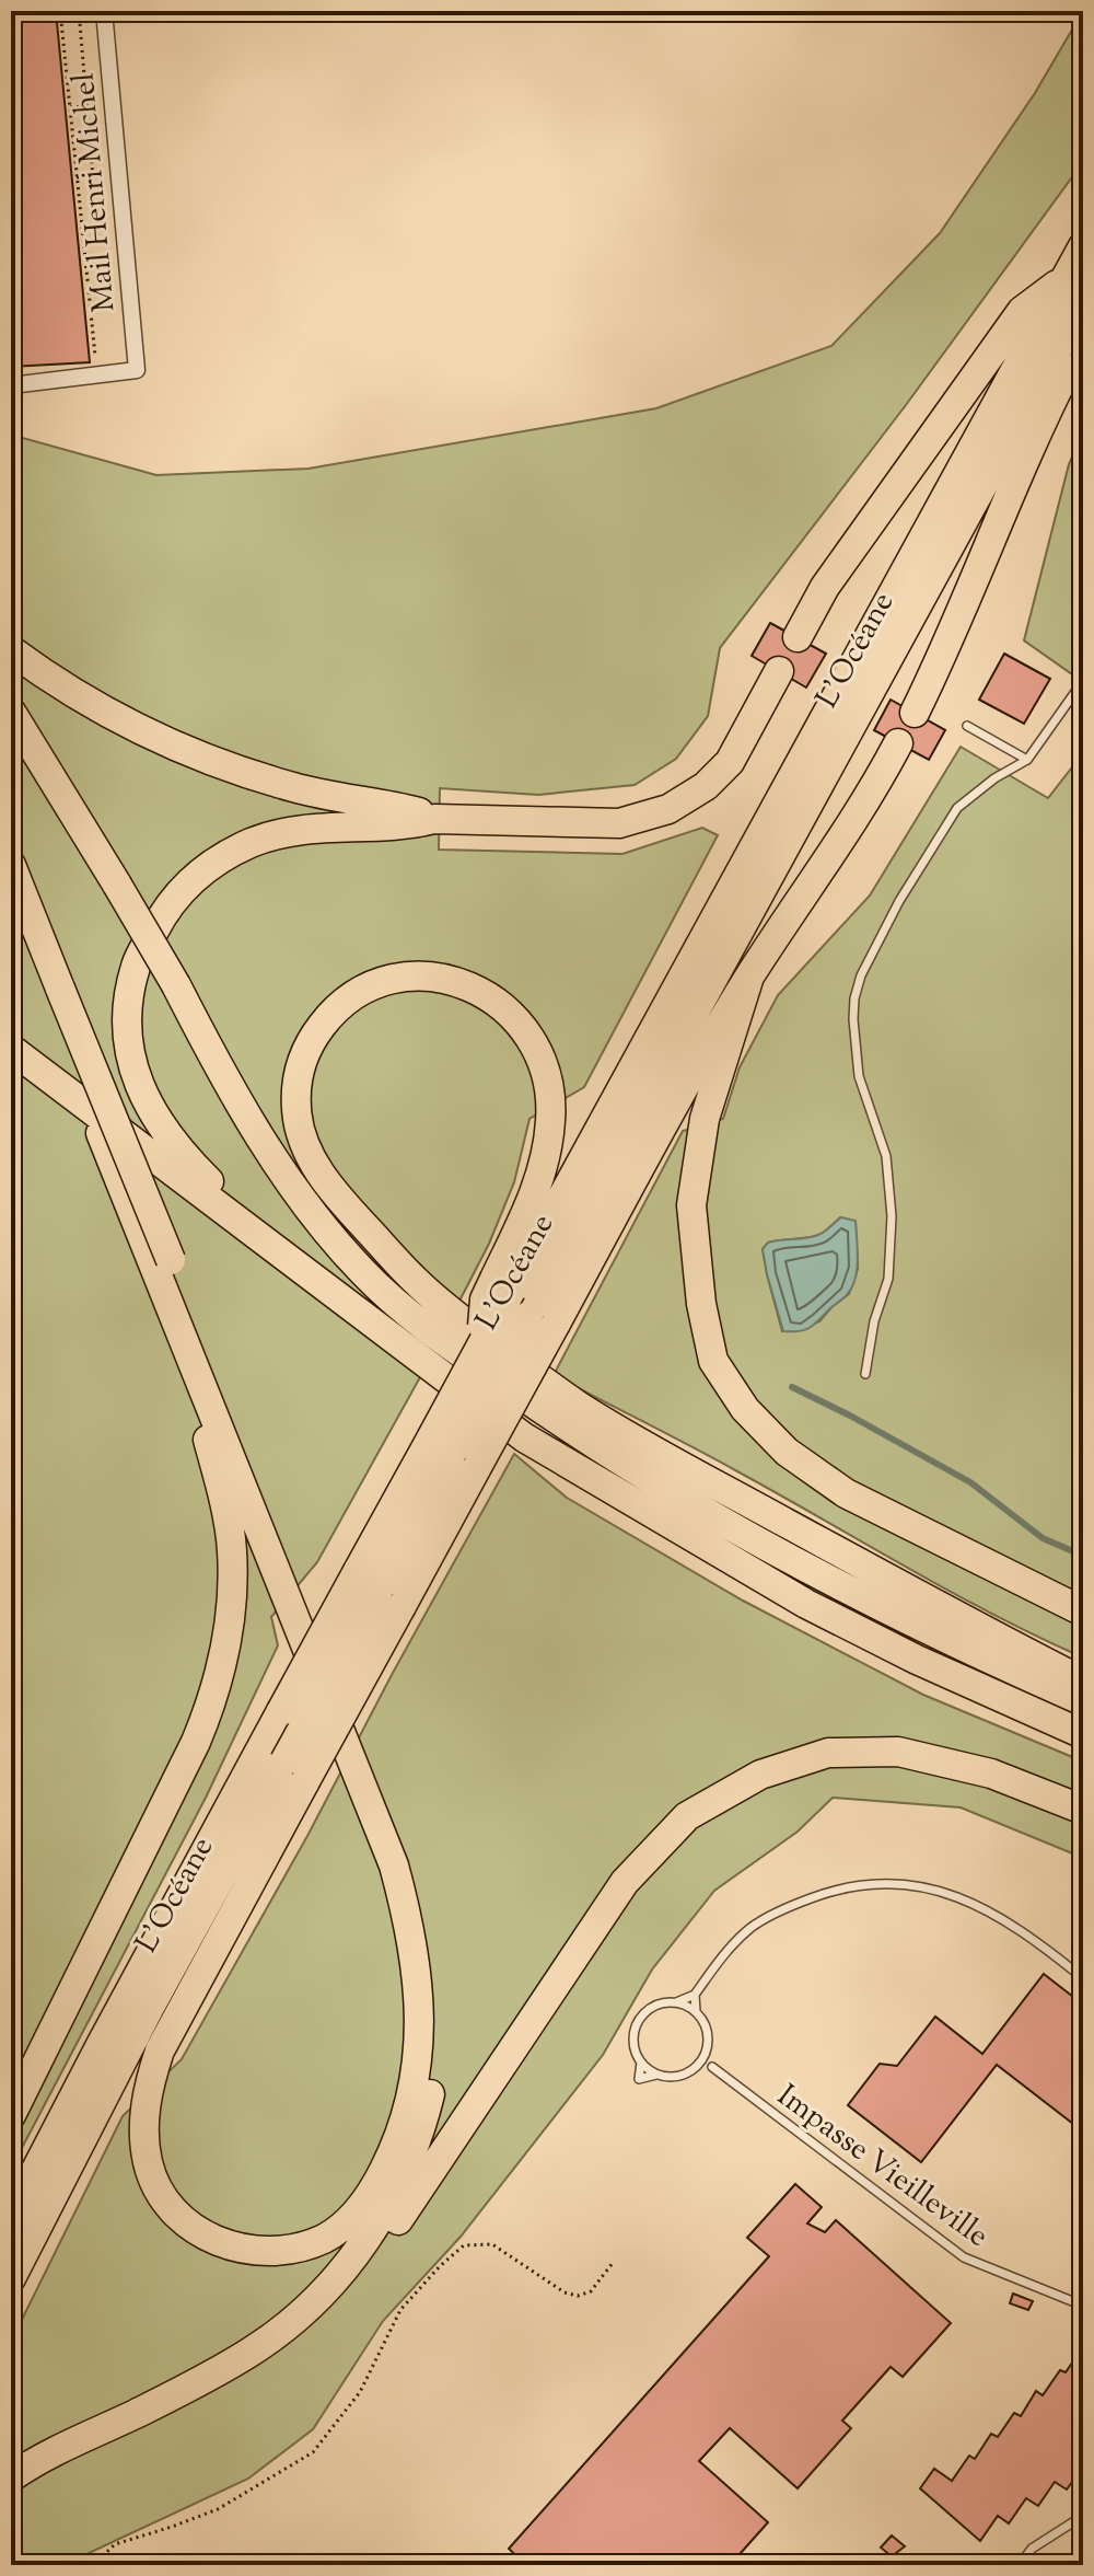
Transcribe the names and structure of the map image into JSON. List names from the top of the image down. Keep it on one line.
{"streets":{"highway":["L’Océane"],"street":["Mail Henri Michel"],"lane":["Impasse Vieilleville"]}}
